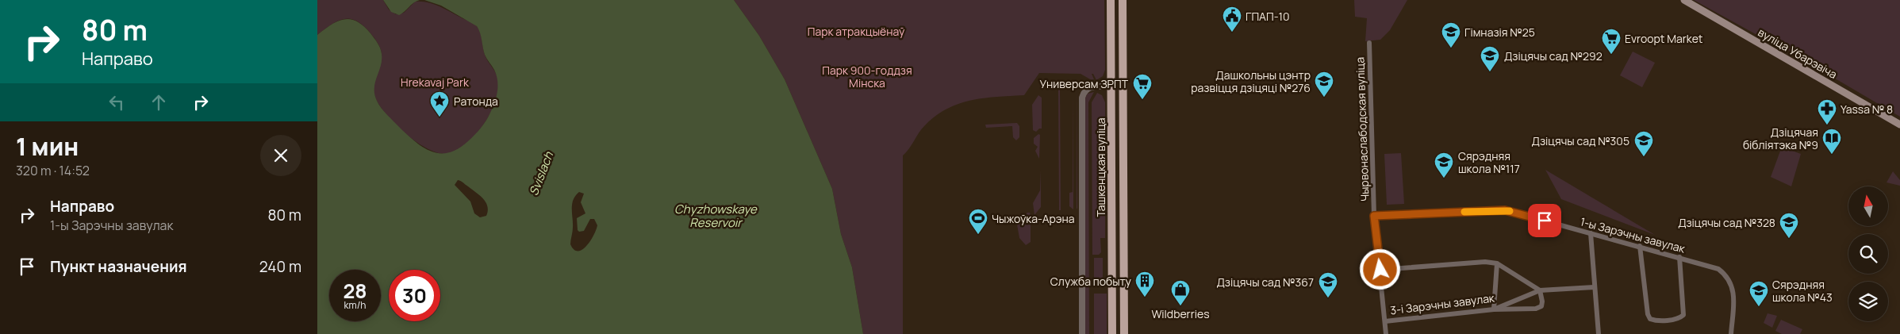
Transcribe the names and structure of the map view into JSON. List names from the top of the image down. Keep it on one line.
{"streets":{"main road":["вуліца Убарэвіча","Ташкенцкая вуліца"],"street":["Чырвонаслабодская вуліца","1-ы Зарэчны завулак","3-і Зарэчны завулак"]},"crossings":[["Чырвонаслабодская вуліца","1-ы Зарэчны завулак"],["Чырвонаслабодская вуліца","3-і Зарэчны завулак"]],"water":["Svislach","Chyzhowskaye Reservoir"],"parks":["Парк атракцыёнаў","Парк 900-годдзя Мінска","Hrekavaj Park"],"places":{"public building":["ГПАП-10"],"school or university":["Гімназія №25","Дзіцячы сад №292","Дашкольны цэнтр развіцця дзіцяці №276","Дзіцячы сад №305","Сярэдняя школа №117","Дзіцячы сад №328","Дзіцячы сад №367","Сярэдняя школа №43"],"supermarket":["Evroopt Market","Универсам ЗРПТ"],"place":["Ратонда"],"pharmacy":["Yassa № 8"],"library":["Дзіцячая бібліятэка №9"],"sports":["Чыжоўка-Арэна"],"building":["Служба побыту"],"shop":["Wildberries"]},"north":"top","page":{"turn":["80 m","Направо"],"heading":["1 мин","320 m · 14:52"],"list":[{"name":"Направо","note":"1-ы Зарэчны завулак","value":"80 m"},{"name":"Пункт назначения","value":"240 m"}],"speed":"28 km/h","limit":"30"}}
